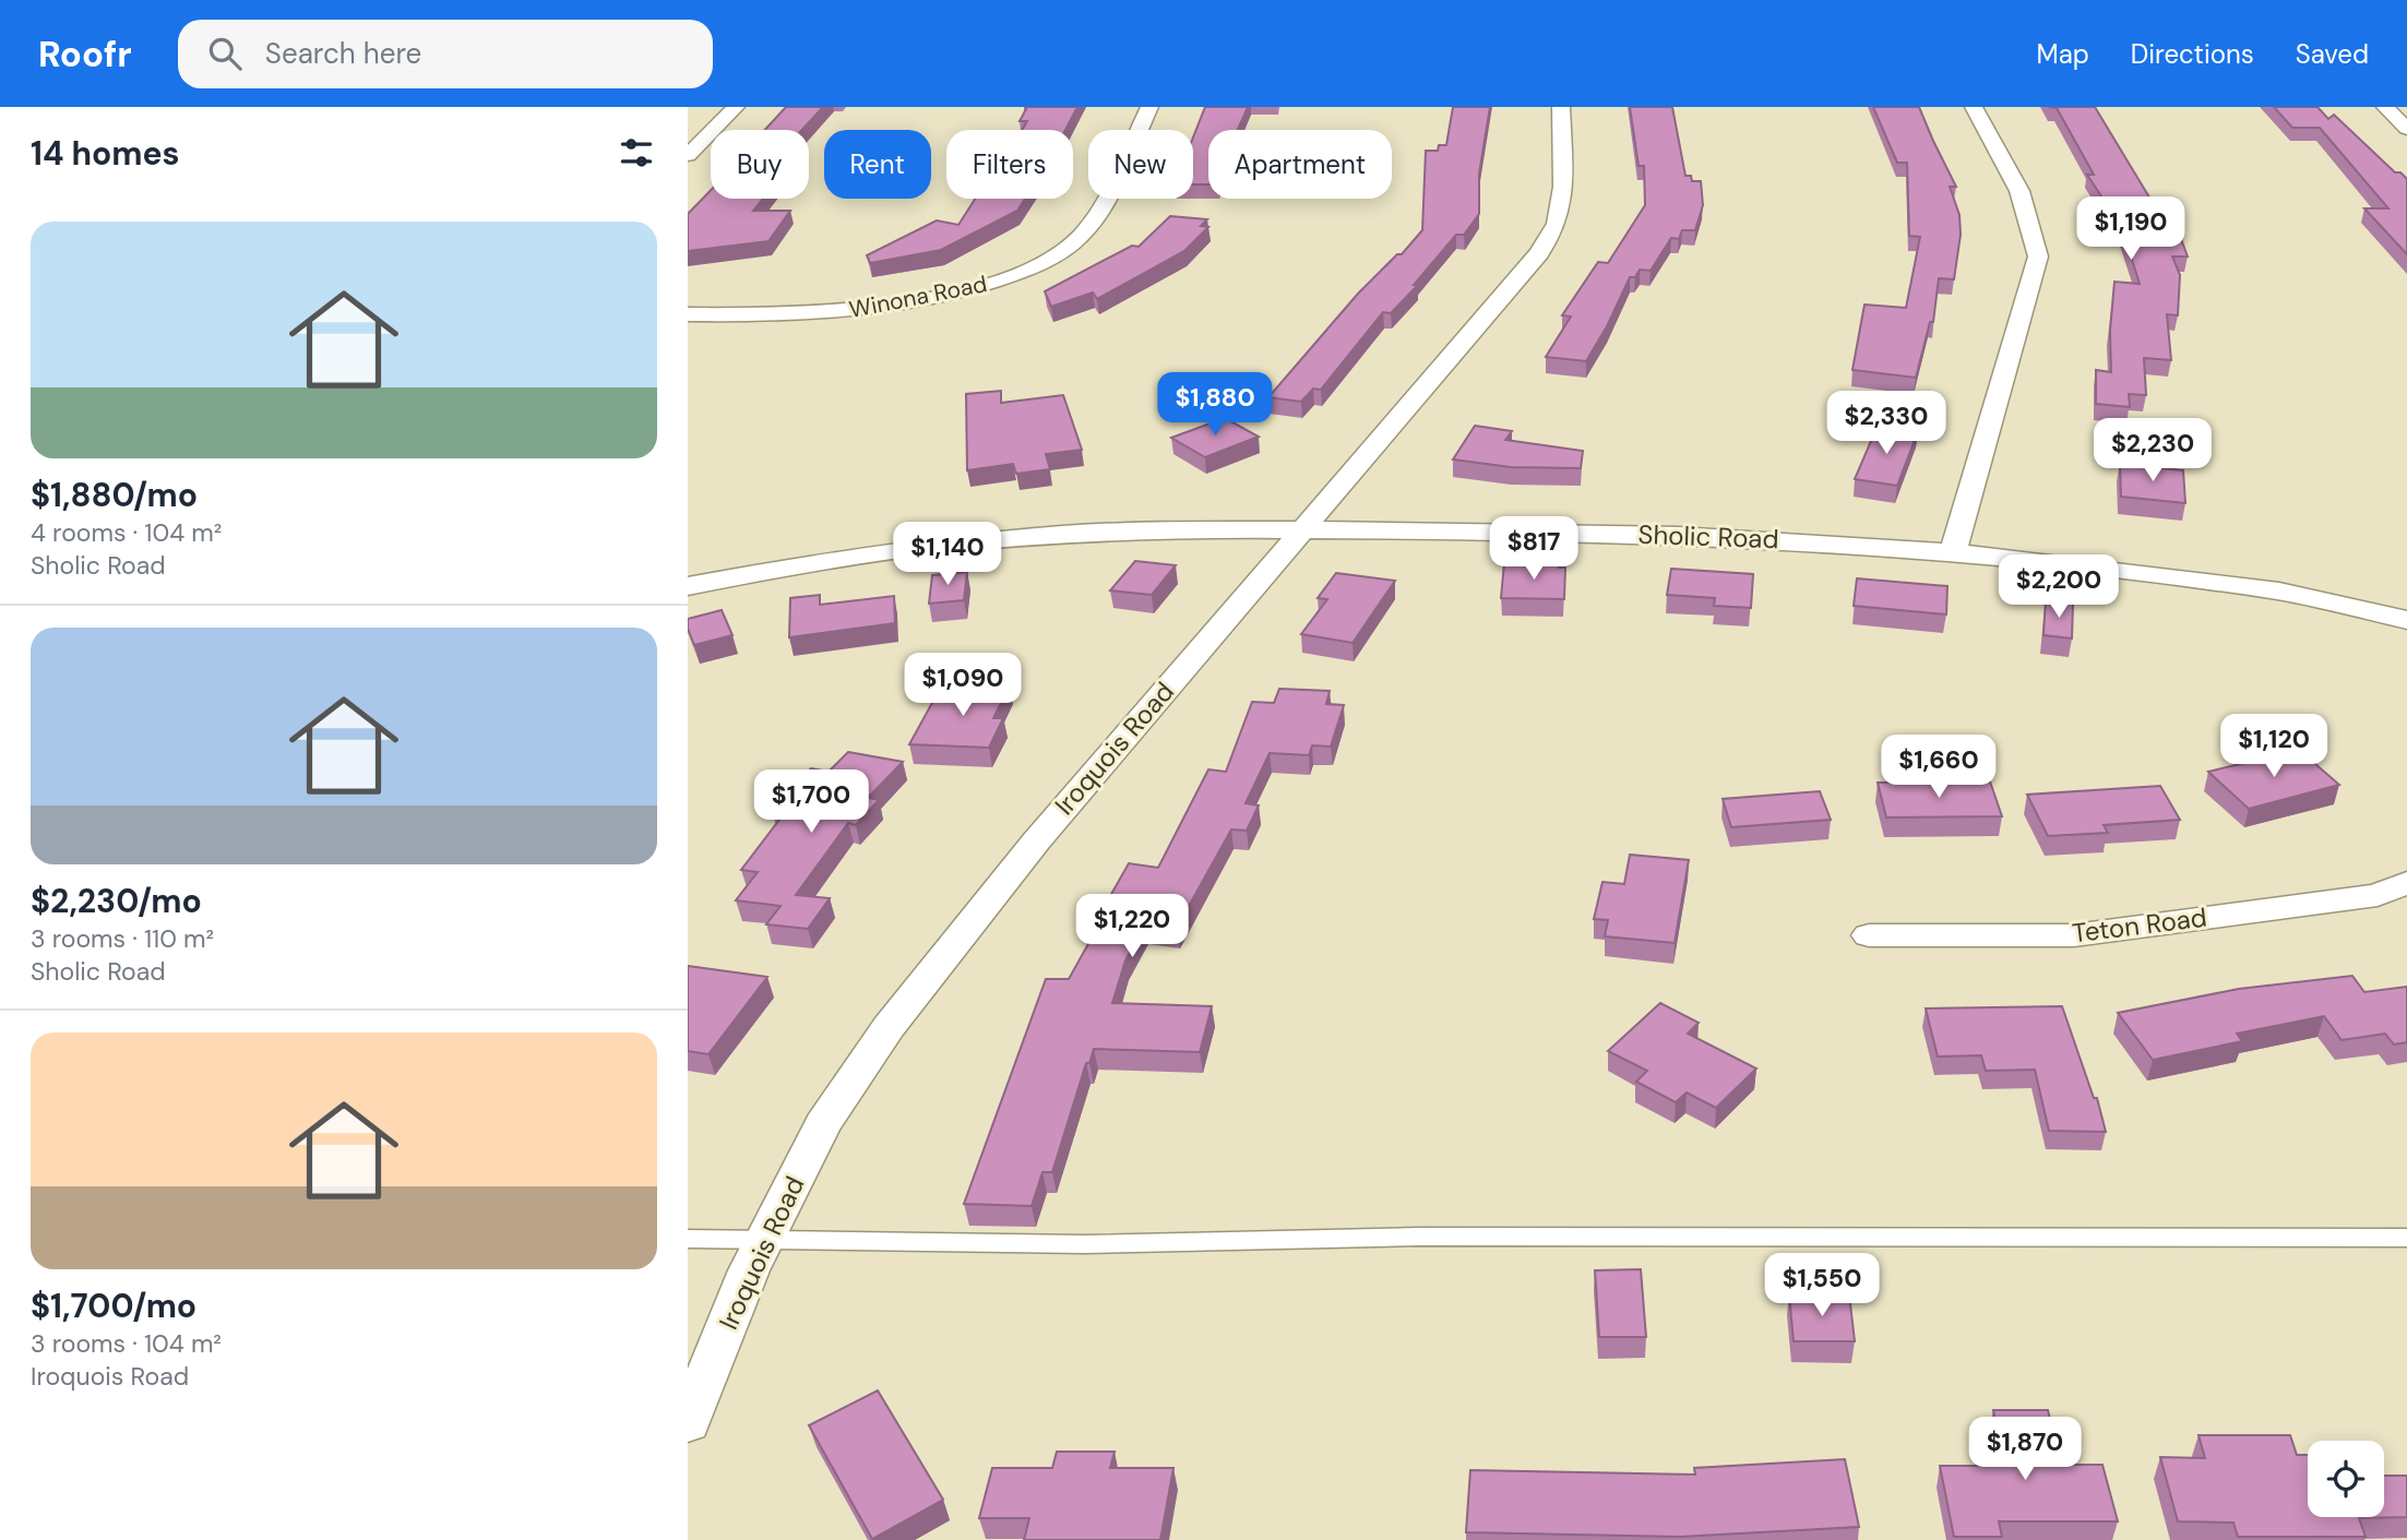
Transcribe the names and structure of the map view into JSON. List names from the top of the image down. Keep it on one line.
{"streets":{"street":["Winona Road","Sholic Road","Iroquois Road","Teton Road"]},"crossings":[["Sholic Road","Iroquois Road"]],"page":{"header":"Roofr","search":"Search here","nav":["Map","Directions","Saved"],"heading":"14 homes","chip":["Buy","Rent","Filters","New","Apartment"],"price":["$1,190","$1,880","$2,330","$2,230","$817","$1,140","$2,200","$1,090","$1,120","$1,660","$1,700","$1,220","$1,550","$1,870"],"list":[{"name":"$1,880/mo","note":"4 rooms · 104 m² · Sholic Road"},{"name":"$2,230/mo","note":"3 rooms · 110 m² · Sholic Road"},{"name":"$1,700/mo","note":"3 rooms · 104 m² · Iroquois Road"}]}}
